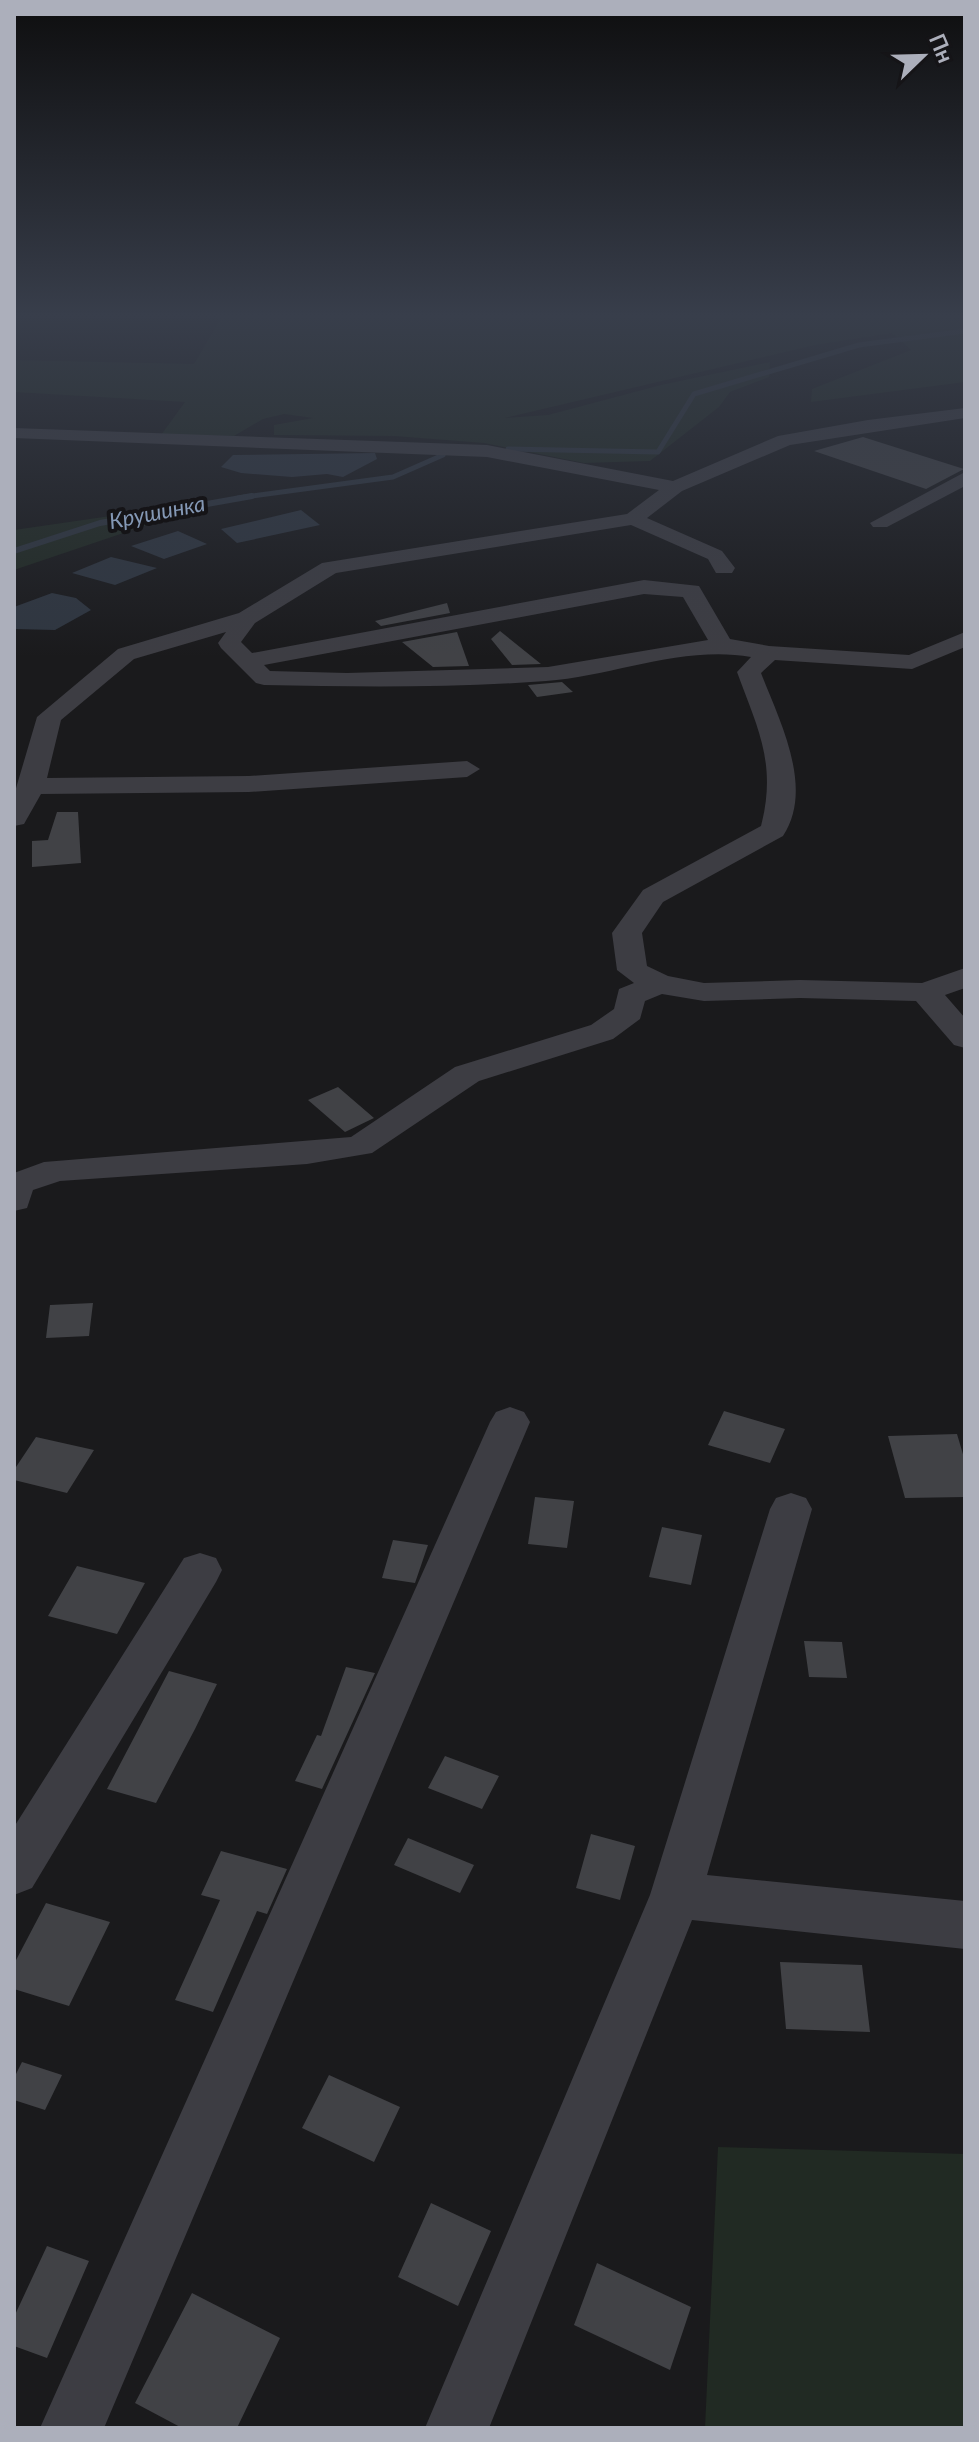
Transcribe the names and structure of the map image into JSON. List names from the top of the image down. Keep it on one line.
{"water":["Крушинка"],"north":"top right"}
